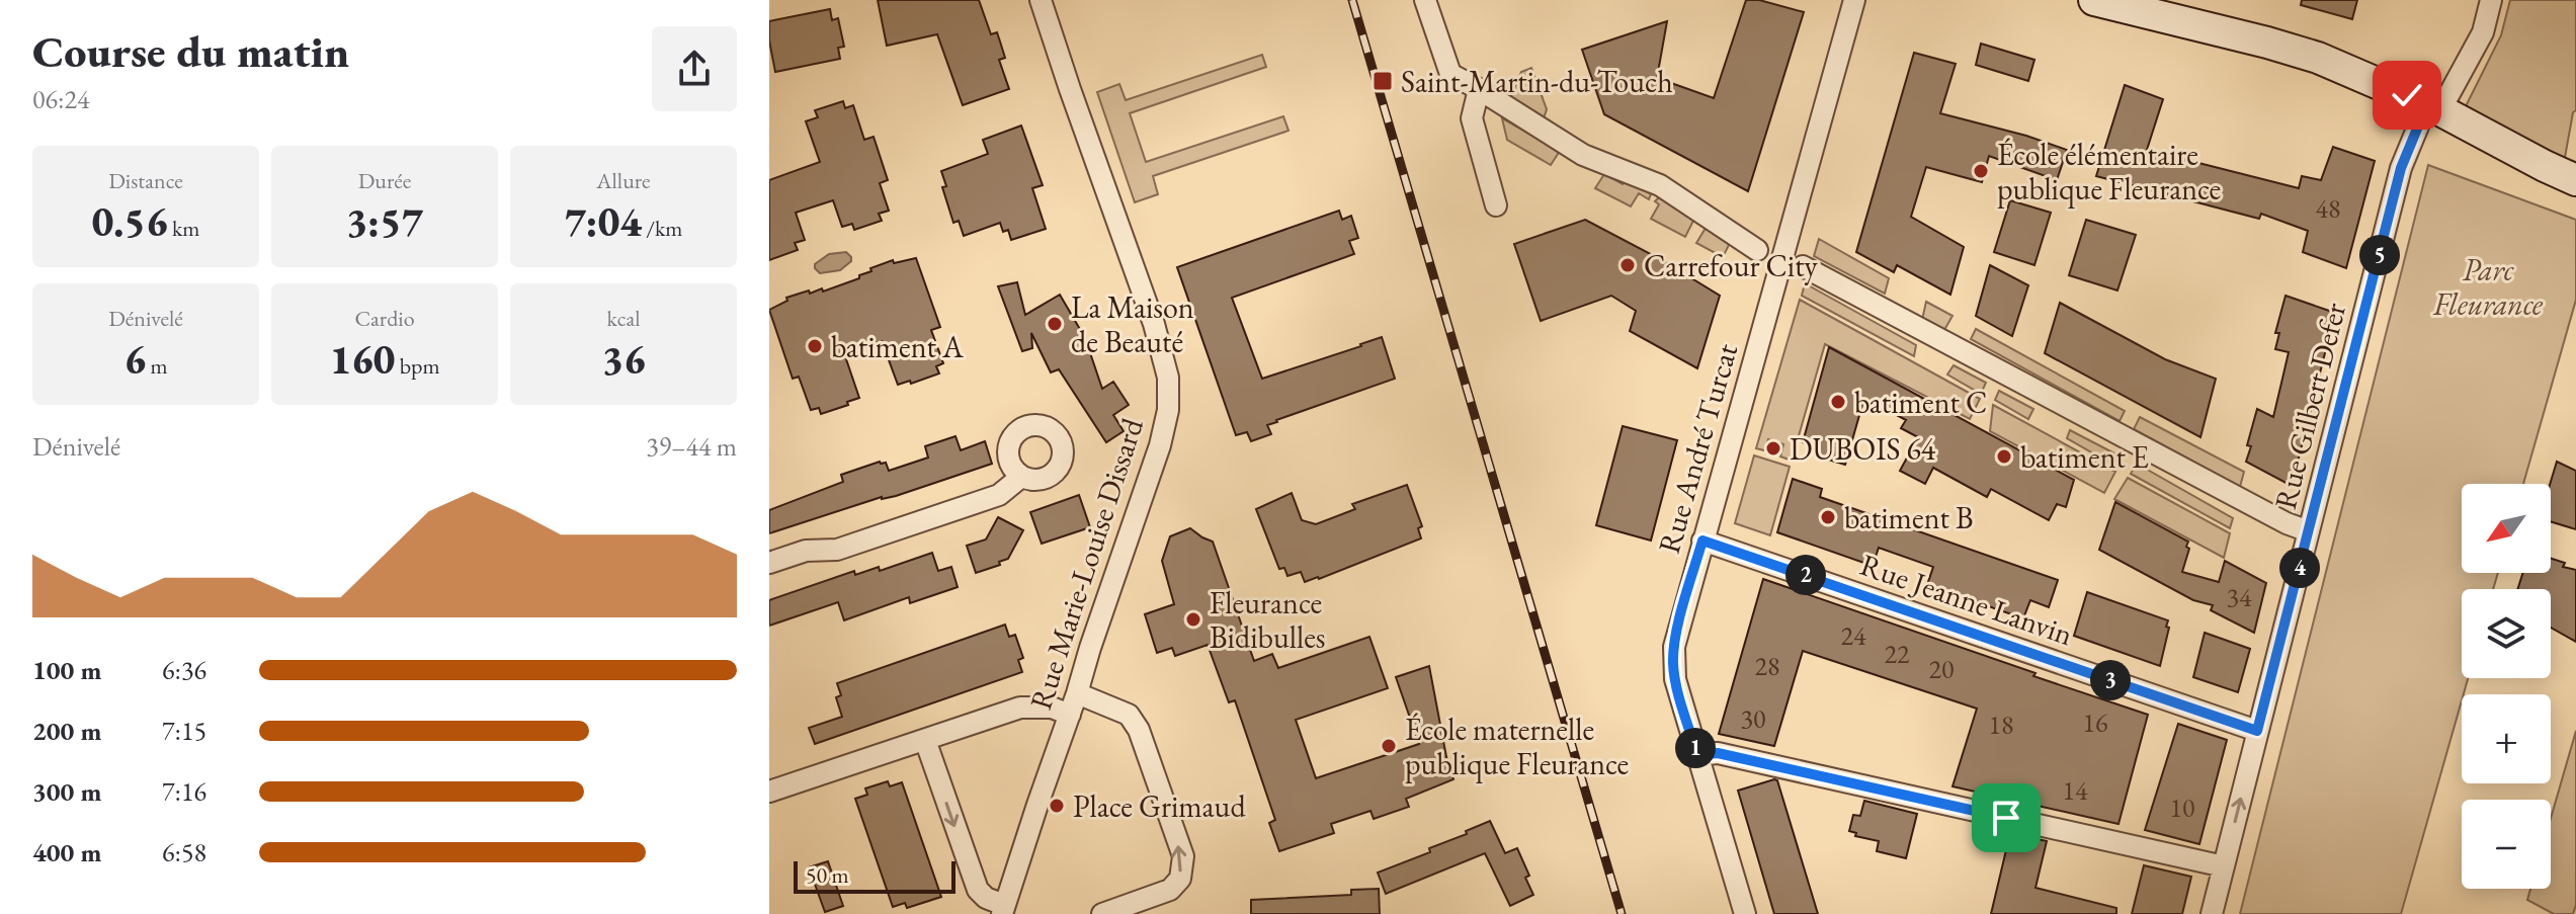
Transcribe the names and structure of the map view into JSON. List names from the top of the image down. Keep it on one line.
{"streets":{"street":["Rue Gilbert Defer","Rue André Turcat","Rue Marie-Louise Dissard","Rue Jeanne Lanvin"]},"crossings":[["Rue Gilbert Defer","Rue Jeanne Lanvin"],["Rue André Turcat","Rue Jeanne Lanvin"]],"parks":["Parc Fleurance"],"places":{"transit":["Saint-Martin-du-Touch"],"other":["École élémentaire publique Fleurance","Carrefour City","La Maison de Beauté","batiment A","batiment C","DUBOIS 64","batiment E","batiment B","Fleurance Bidibulles","École maternelle publique Fleurance","Place Grimaud"]},"house_numbers":["48","34","24","22","28","20","30","16","18","14","10"],"scale_bar":"50 m","north":"bottom left","page":{"heading":["Course du matin","06:24"],"stats":[["Distance","0.56 km"],["Durée","3:57"],["Allure","7:04 /km"],["Dénivelé","6 m"],["Cardio","160 bpm"],["kcal","36"]],"pins":["5","4","2","3","1"],"chart":["Dénivelé","39–44 m"],"map_buttons":["+","−"],"list":[{"name":"100 m","note":"6:36"},{"name":"200 m","note":"7:15"},{"name":"300 m","note":"7:16"},{"name":"400 m","note":"6:58"}],"scale":"50 m"}}
